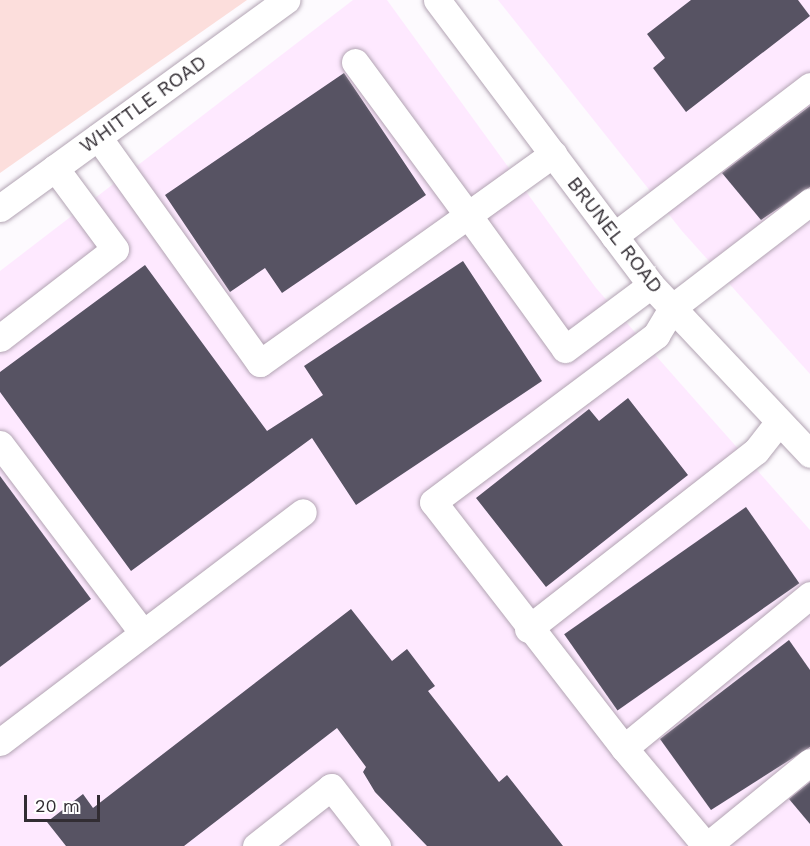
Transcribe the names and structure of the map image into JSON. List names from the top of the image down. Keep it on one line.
{"streets":{"street":["WHITTLE ROAD","BRUNEL ROAD"]},"scale_bar":"20 m"}
